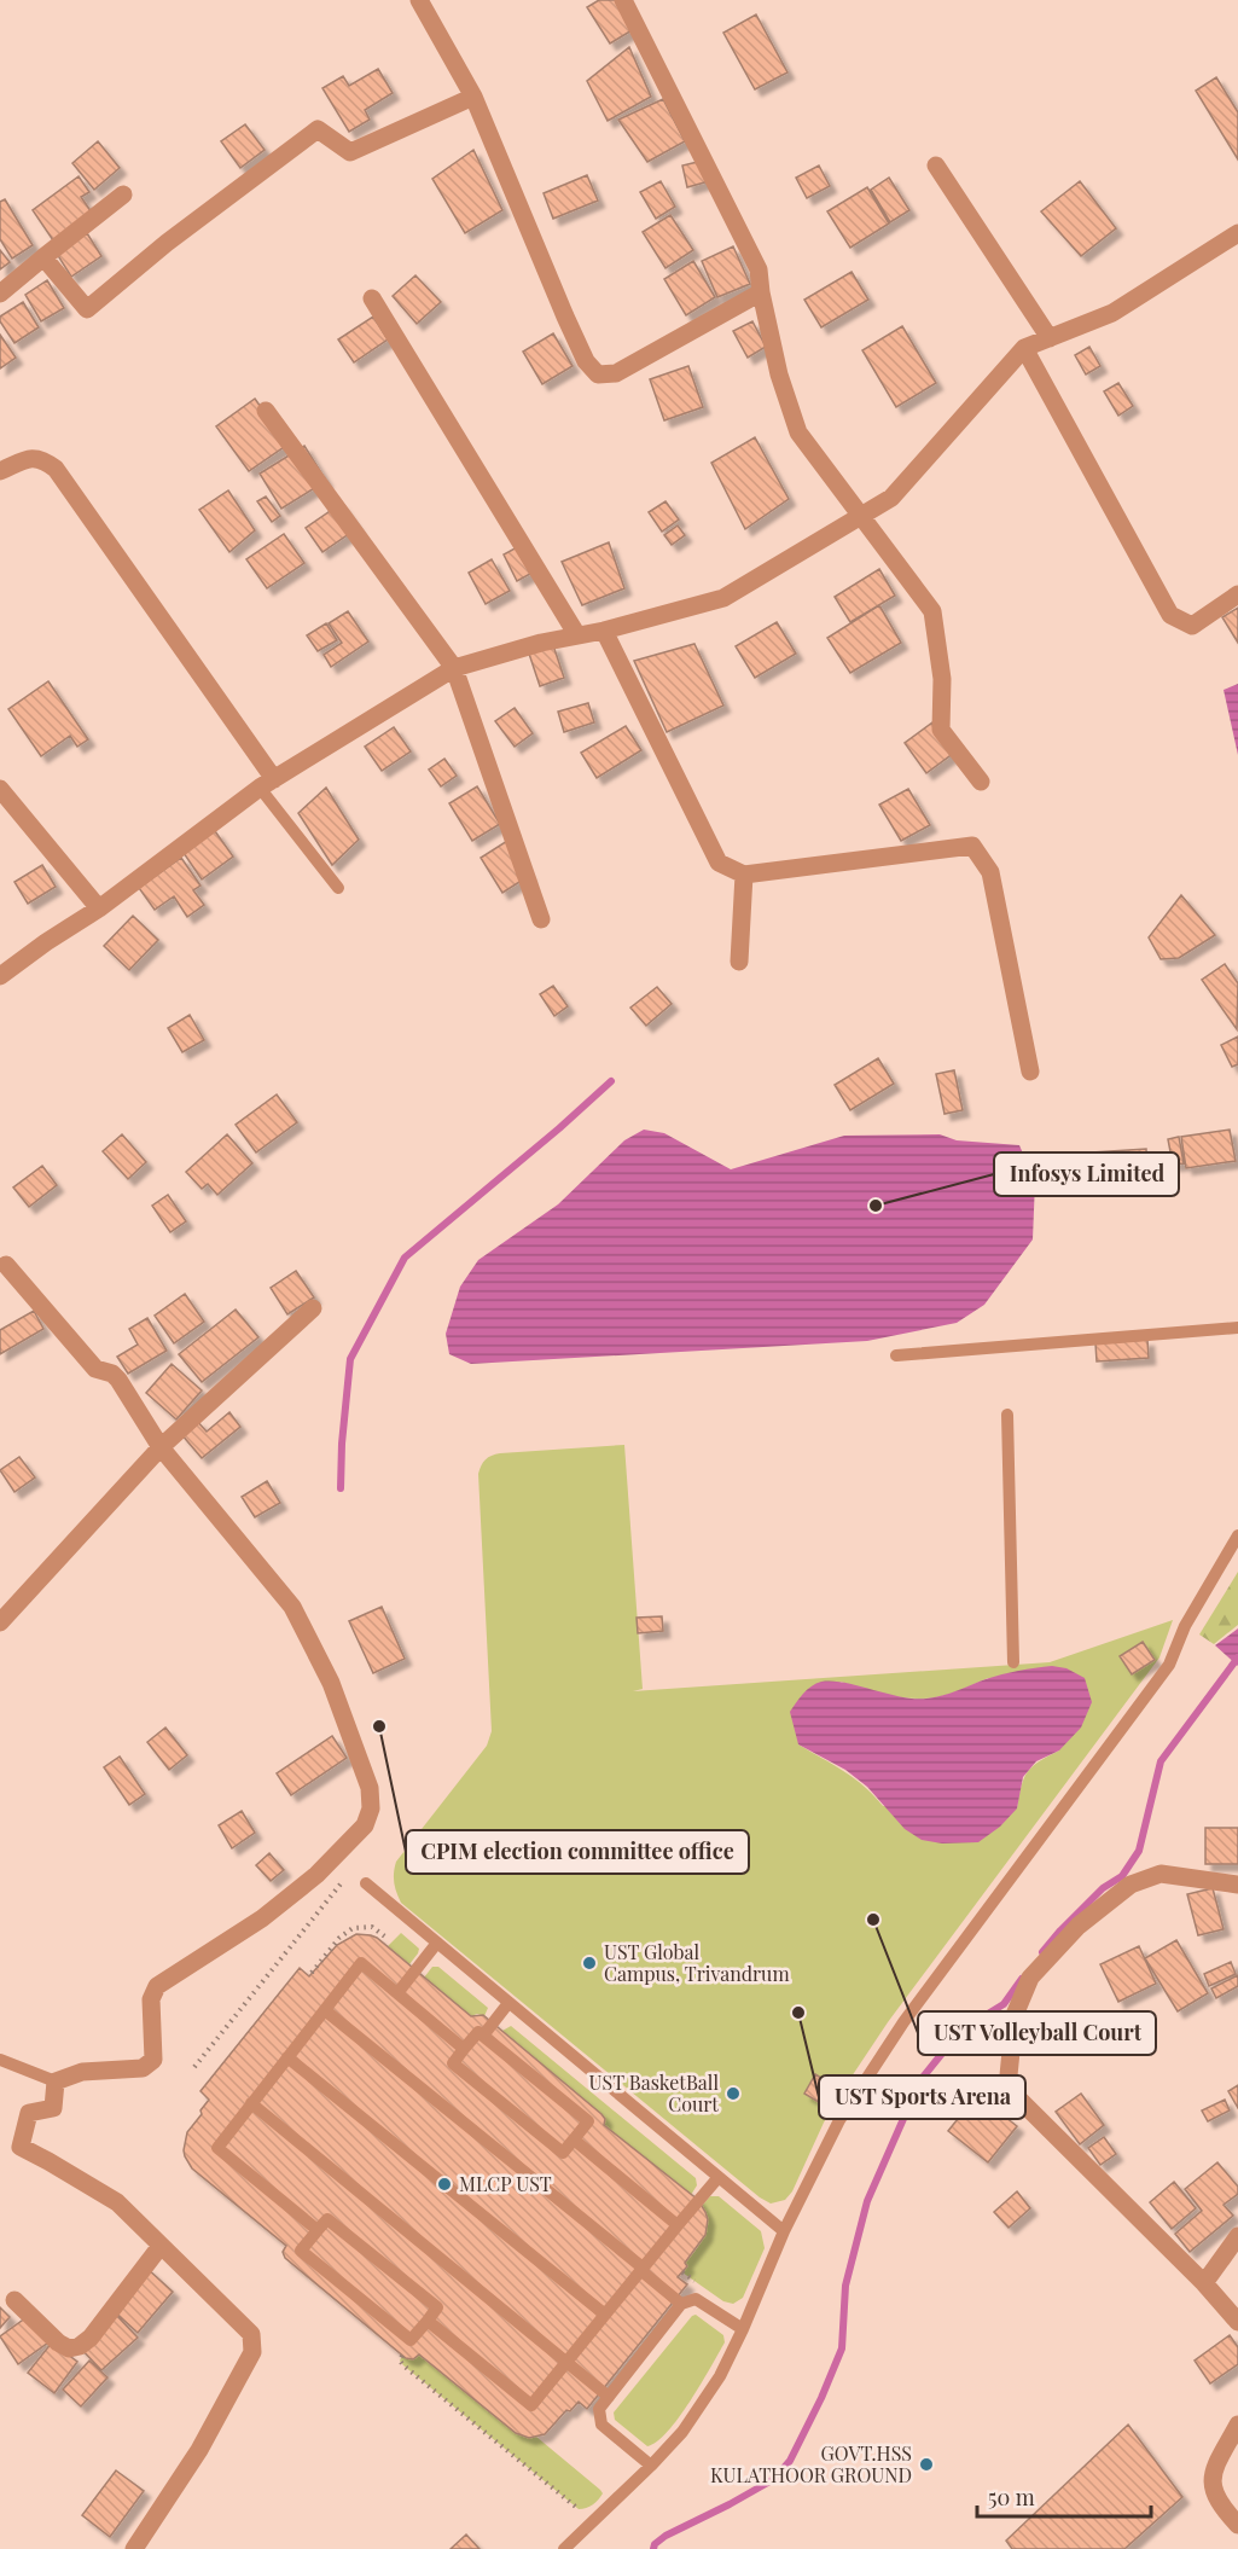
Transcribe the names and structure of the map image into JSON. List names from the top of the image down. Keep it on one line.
{"places":["Infosys Limited","CPIM election committee office","UST Volleyball Court","UST Global Campus, Trivandrum","UST Sports Arena","UST BasketBall Court","MLCP UST","GOVT.HSS KULATHOOR GROUND"],"scale_bar":"50 m"}
